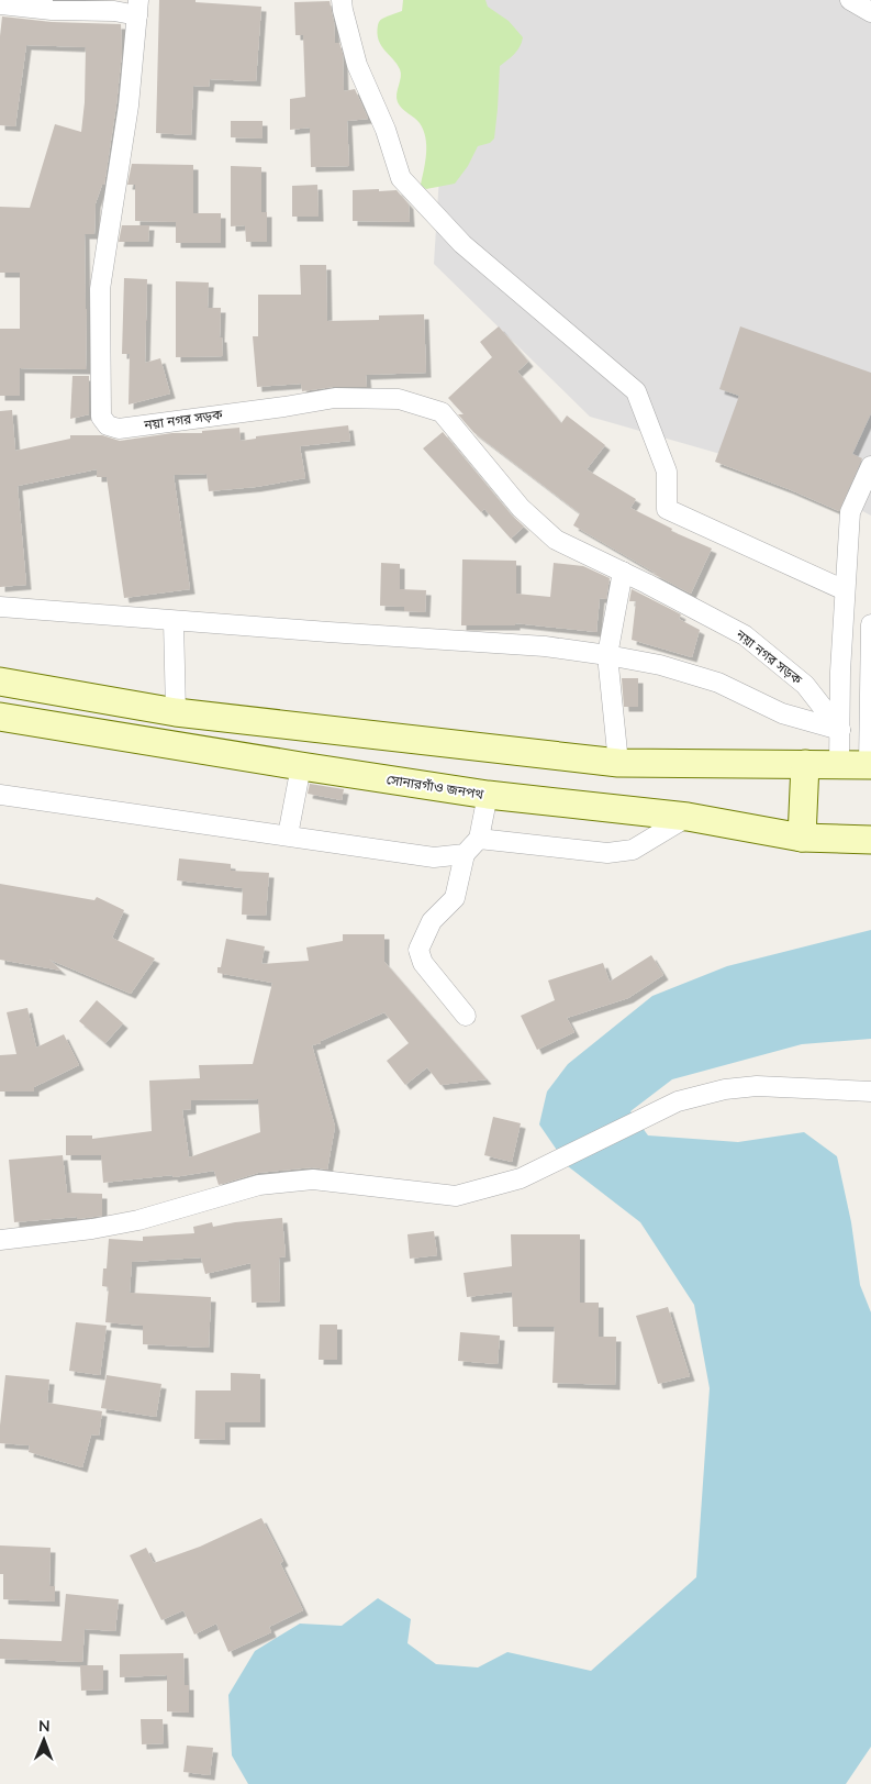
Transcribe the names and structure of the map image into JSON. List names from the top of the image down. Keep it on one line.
{"streets":{"main road":["সোনারগাঁও জনপথ"],"street":["নয়া নগর সড়ক"]},"north":"top"}
